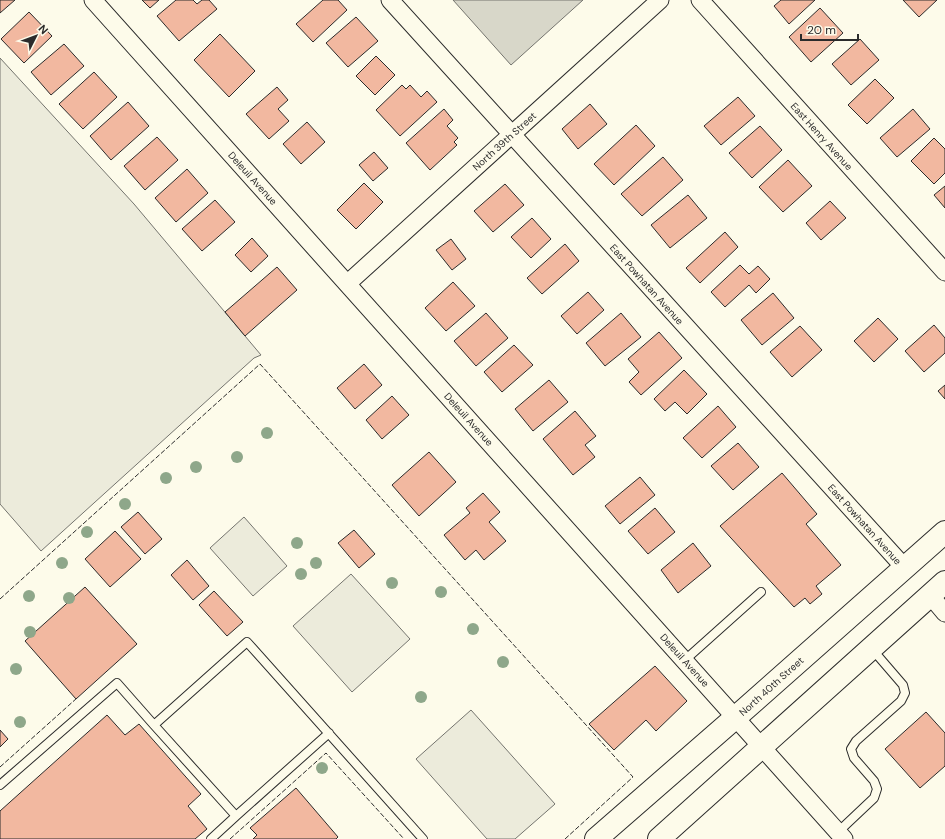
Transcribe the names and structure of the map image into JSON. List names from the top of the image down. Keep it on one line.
{"streets":{"main road":["North 40th Street"],"street":["East Henry Avenue","North 39th Street","Deleuil Avenue","East Powhatan Avenue"]},"crossings":[["North 39th Street","Deleuil Avenue"],["North 39th Street","East Powhatan Avenue"],["Deleuil Avenue","North 40th Street"],["East Powhatan Avenue","North 40th Street"]],"scale_bar":"20 m","north":"top right"}
